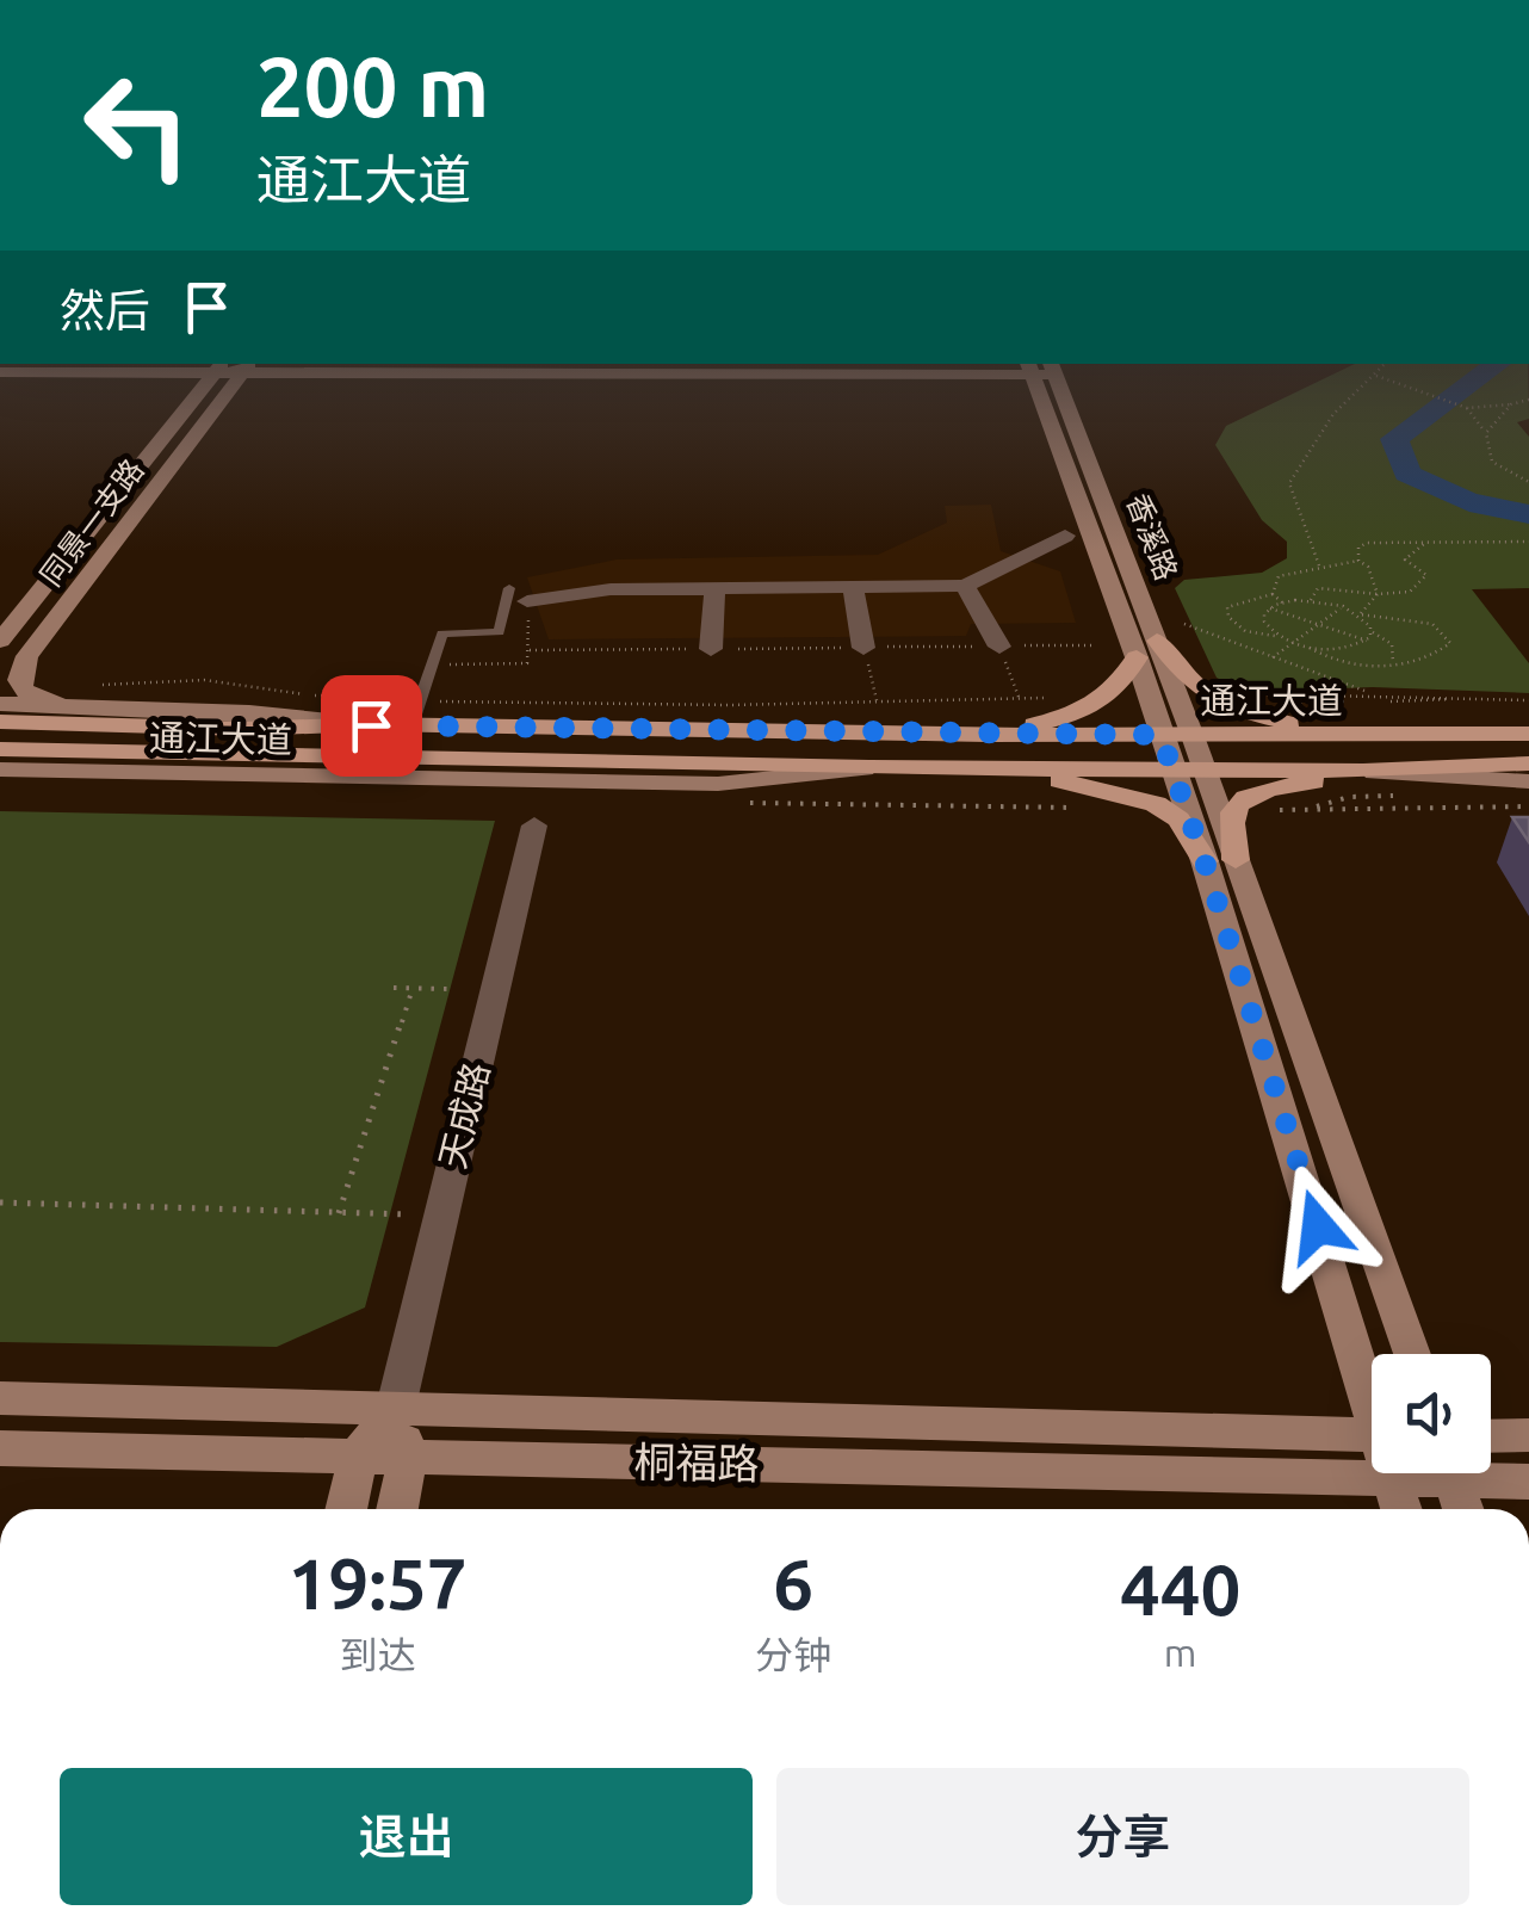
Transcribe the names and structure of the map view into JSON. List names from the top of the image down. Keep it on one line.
{"streets":{"main road":["通江大道"],"street":["同景一支路","香溪路","天成路","桐福路"]},"crossings":[["同景一支路","通江大道"],["香溪路","通江大道"],["天成路","桐福路"]],"page":{"turn":["200 m","通江大道"],"then":"然后","eta":["19:57","到达","6","分钟","440","m"],"buttons":["退出","分享"]}}
